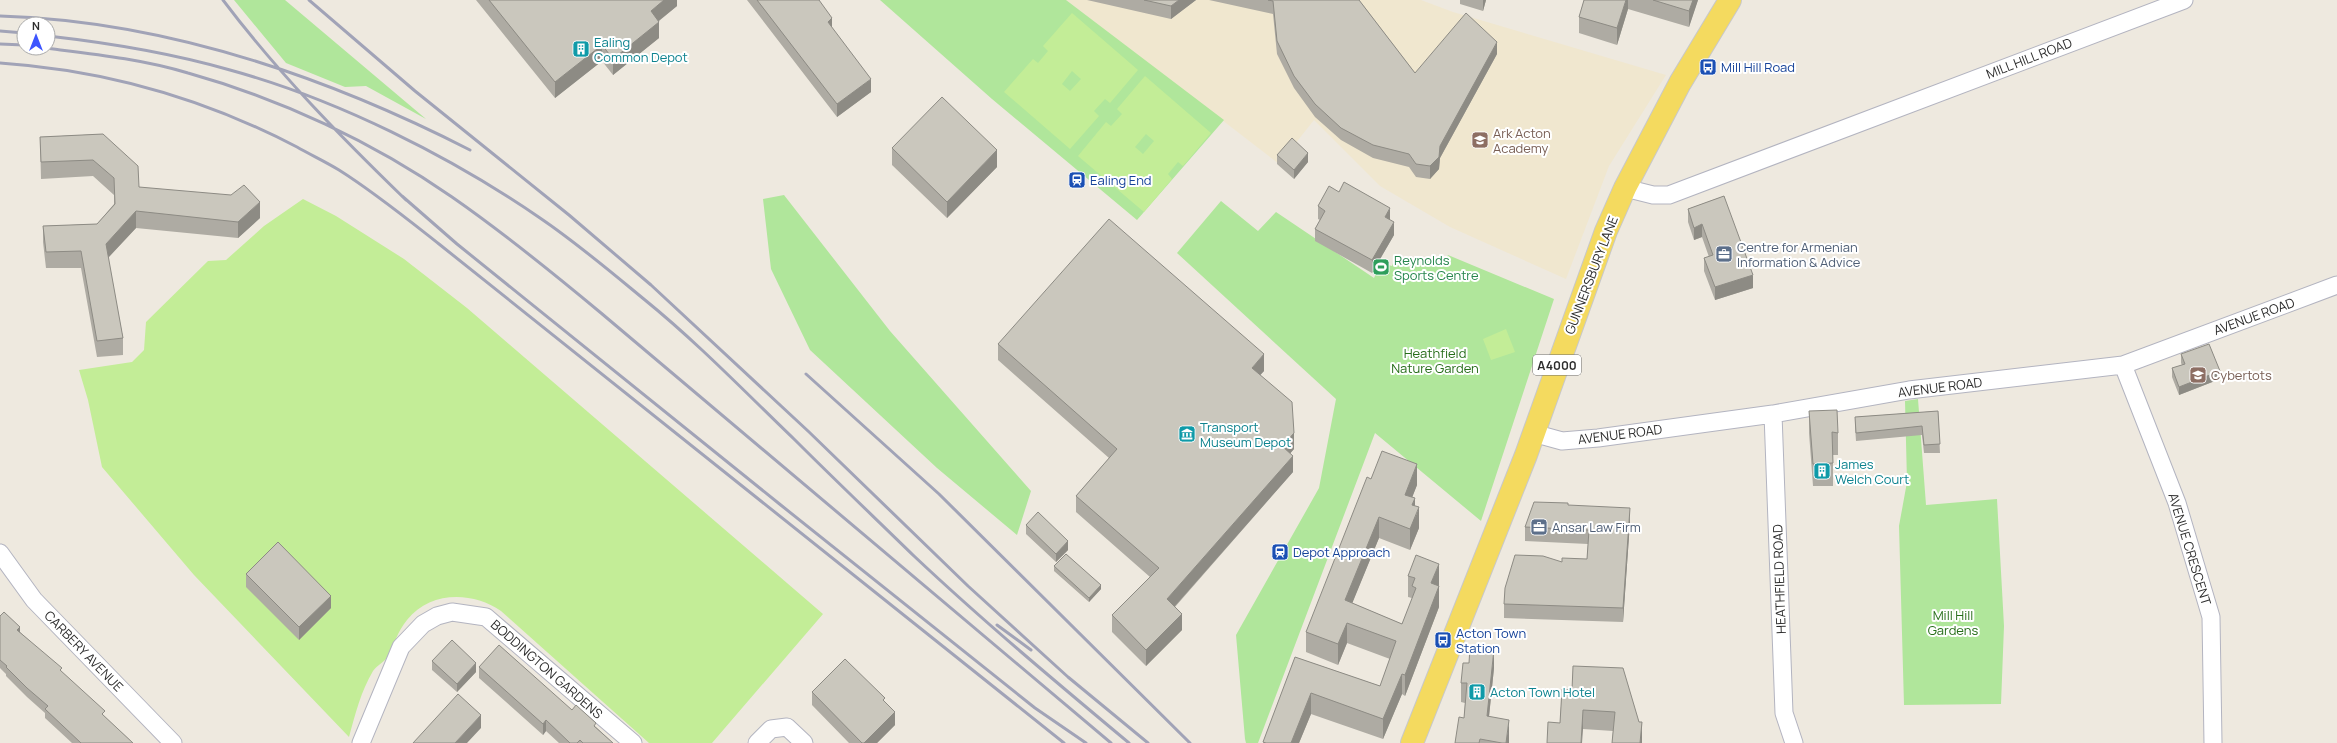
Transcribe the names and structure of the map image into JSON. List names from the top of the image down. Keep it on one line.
{"streets":{"main road":["GUNNERSBURY LANE","A4000"],"street":["MILL HILL ROAD","AVENUE ROAD","AVENUE CRESCENT","HEATHFIELD ROAD","CARBERY AVENUE","BODDINGTON GARDENS"]},"crossings":[["MILL HILL ROAD","GUNNERSBURY LANE"],["GUNNERSBURY LANE","AVENUE ROAD"],["AVENUE ROAD","AVENUE CRESCENT"],["AVENUE ROAD","HEATHFIELD ROAD"]],"parks":["Heathfield Nature Garden","Mill Hill Gardens"],"places":{"building":["Ealing Common Depot","James Welch Court","Acton Town Hotel"],"bus stop":["Mill Hill Road","Acton Town Station"],"school or university":["Ark Acton Academy","Cybertots"],"station":["Ealing End","Depot Approach"],"office":["Centre for Armenian Information & Advice","Ansar Law Firm"],"sports":["Reynolds Sports Centre"],"museum":["Transport Museum Depot"]},"north":"top"}
